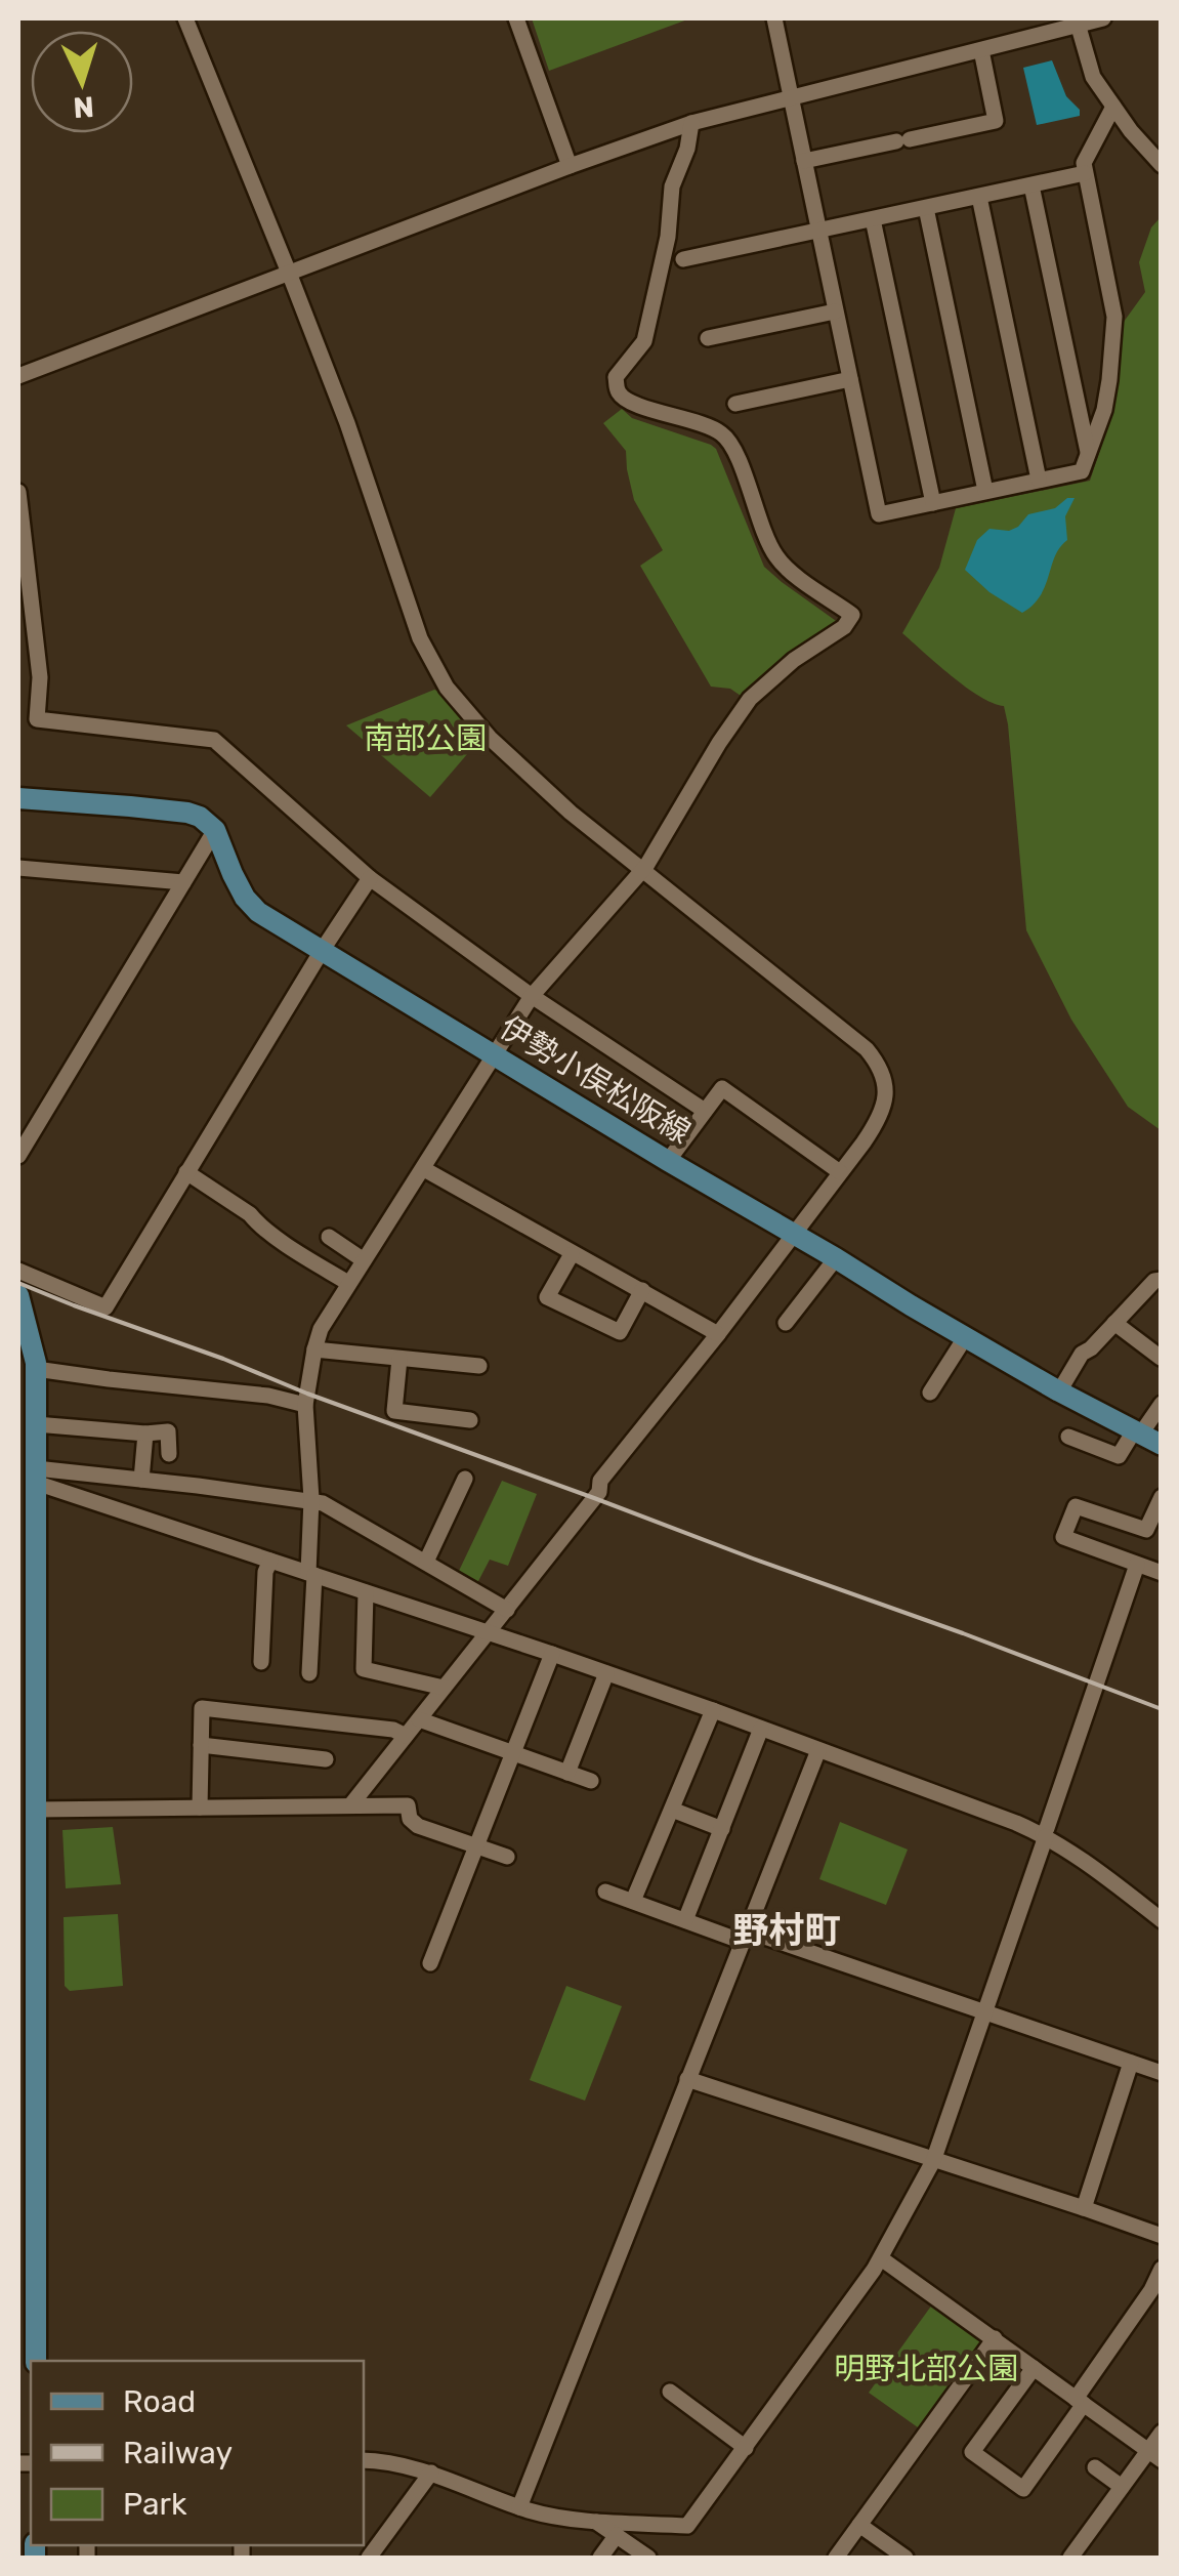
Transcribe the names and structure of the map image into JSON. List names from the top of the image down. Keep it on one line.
{"streets":{"main road":["伊勢小俣松阪線"]},"districts":["野村町"],"parks":["南部公園","明野北部公園"],"legend":["Road","Railway","Park"],"north":"bottom"}
